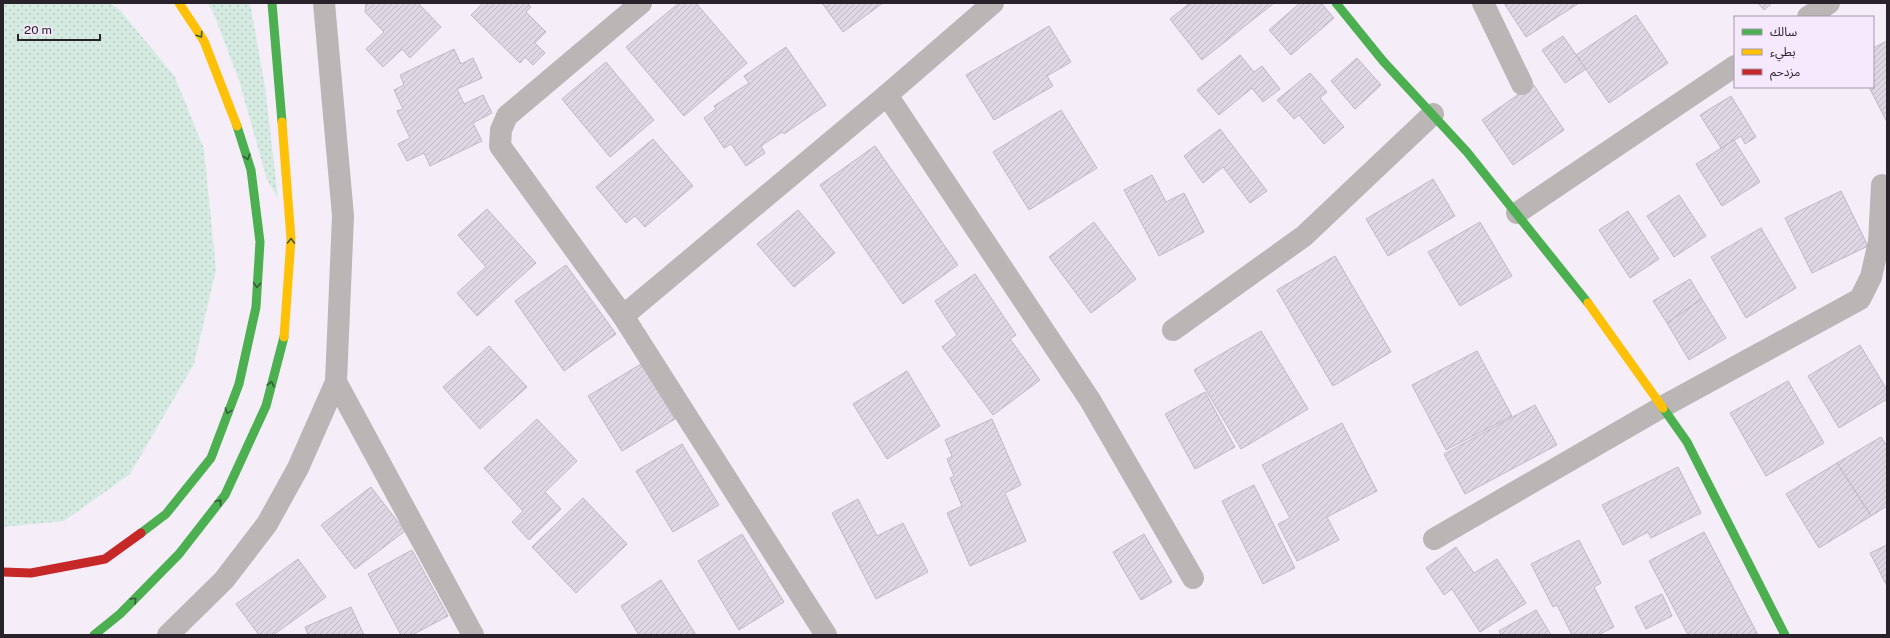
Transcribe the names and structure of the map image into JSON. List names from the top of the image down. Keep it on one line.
{"legend":["سالك","بطيء","مزدحم"],"scale_bar":"20 m"}
